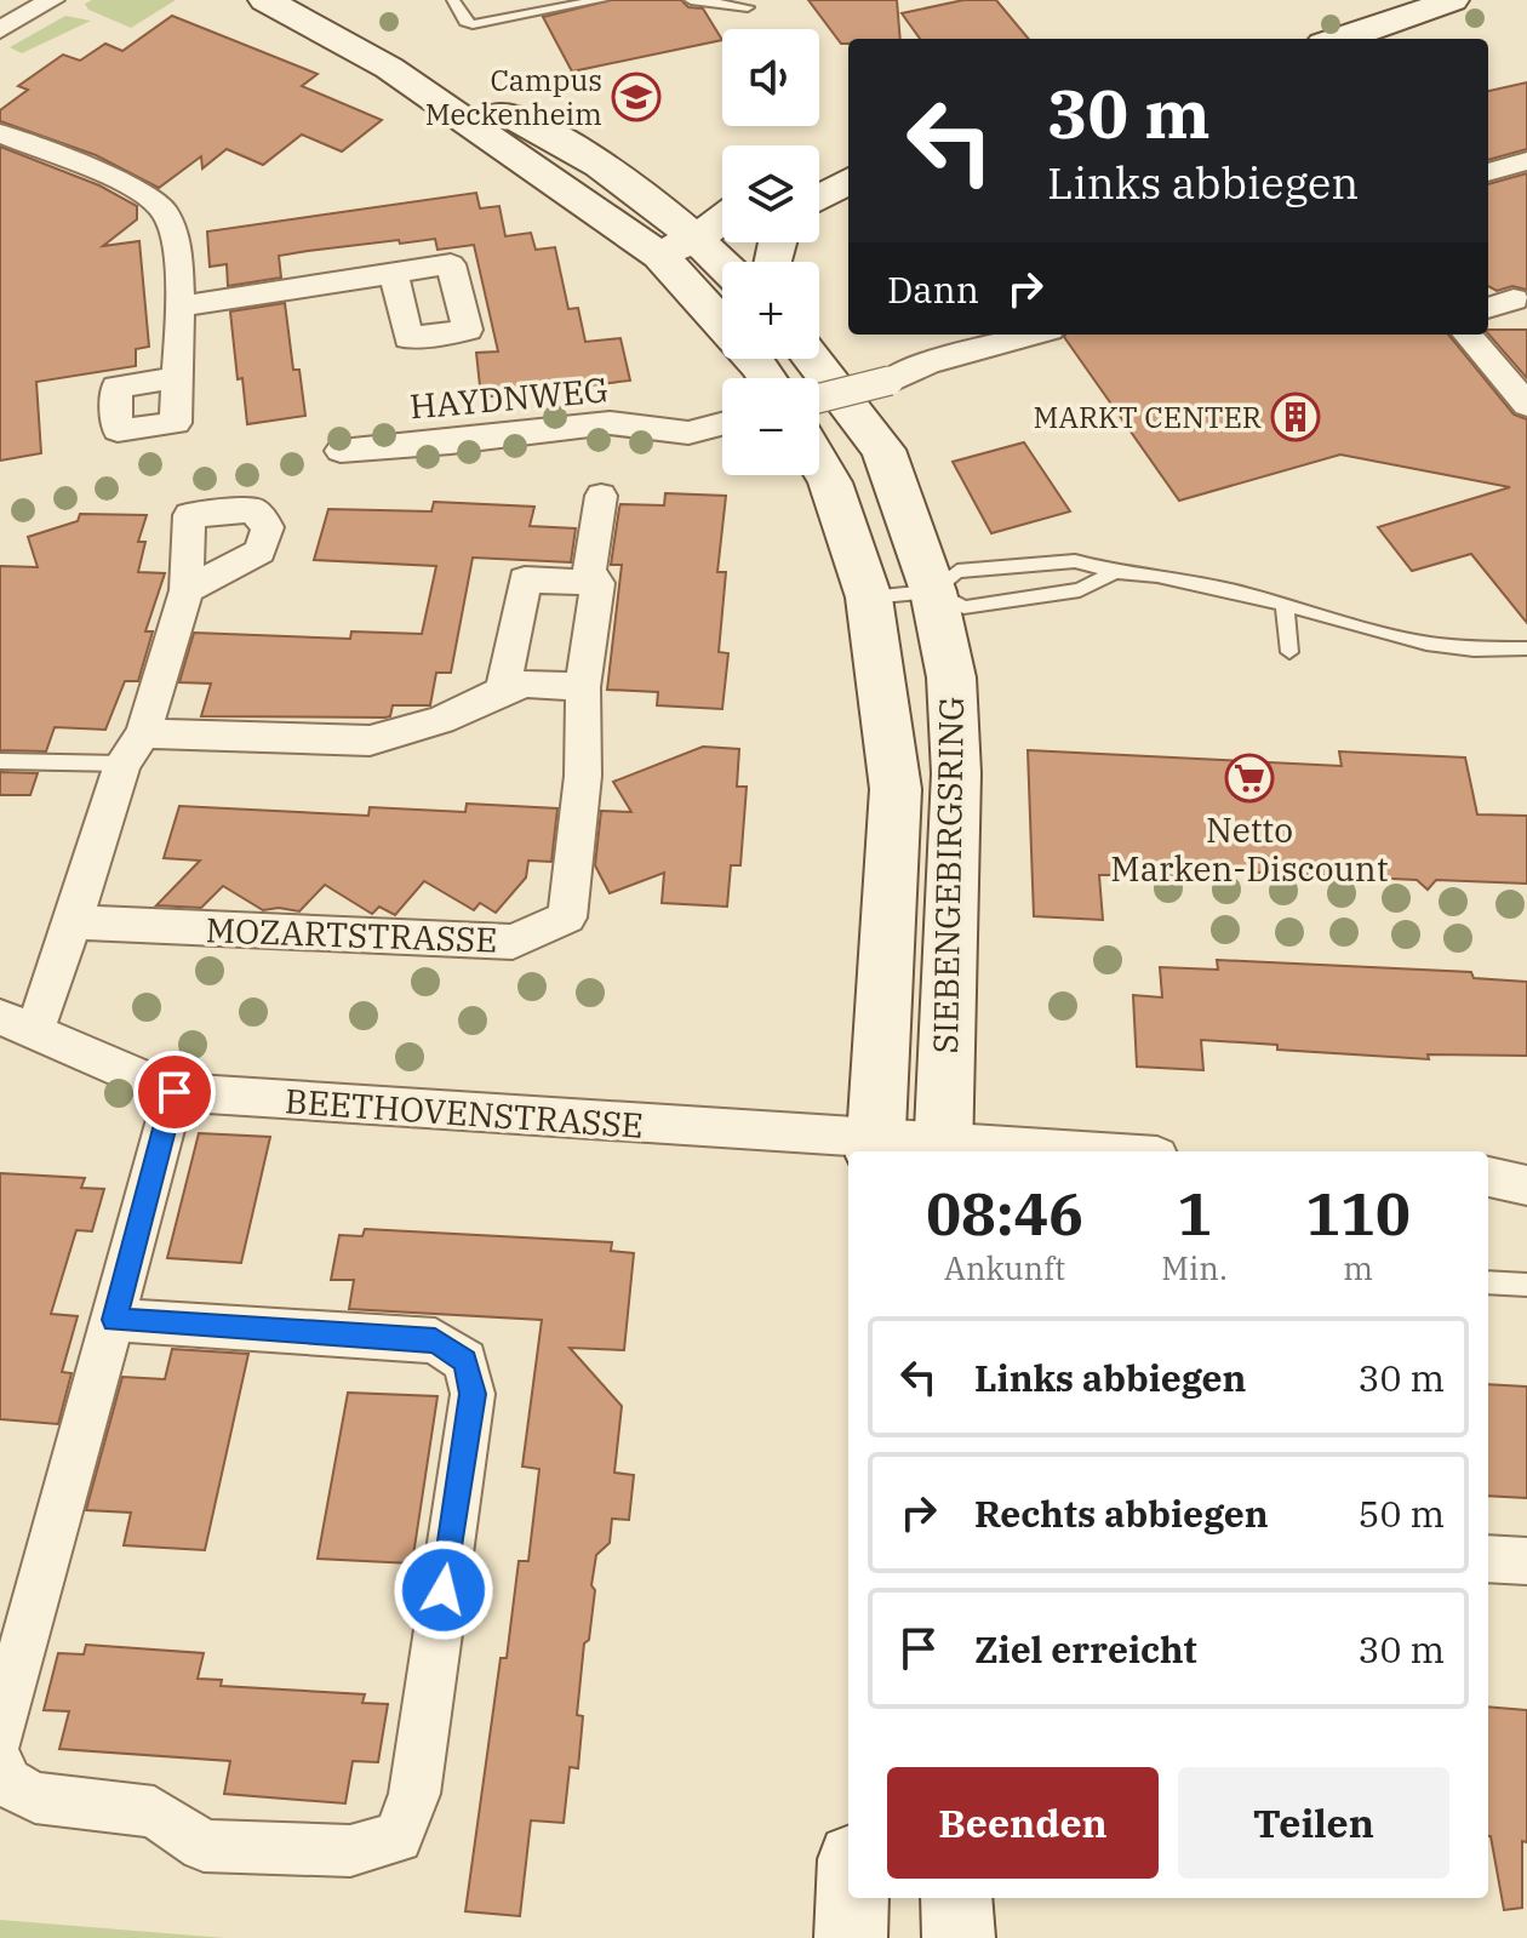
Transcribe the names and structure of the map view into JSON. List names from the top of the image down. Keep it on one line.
{"streets":{"street":["HAYDNWEG","SIEBENGEBIRGSRING","MOZARTSTRASSE","BEETHOVENSTRASSE"]},"crossings":[["SIEBENGEBIRGSRING","BEETHOVENSTRASSE"]],"places":{"school or university":["Campus Meckenheim"],"building":["MARKT CENTER"],"supermarket":["Netto Marken-Discount"]},"page":{"map_buttons":["+","−"],"turn":["30 m","Links abbiegen"],"then":"Dann","eta":["08:46","Ankunft","1","Min.","110","m"],"list":[{"name":"Links abbiegen","value":"30 m"},{"name":"Rechts abbiegen","value":"50 m"},{"name":"Ziel erreicht","value":"30 m"}],"buttons":["Beenden","Teilen"]}}
